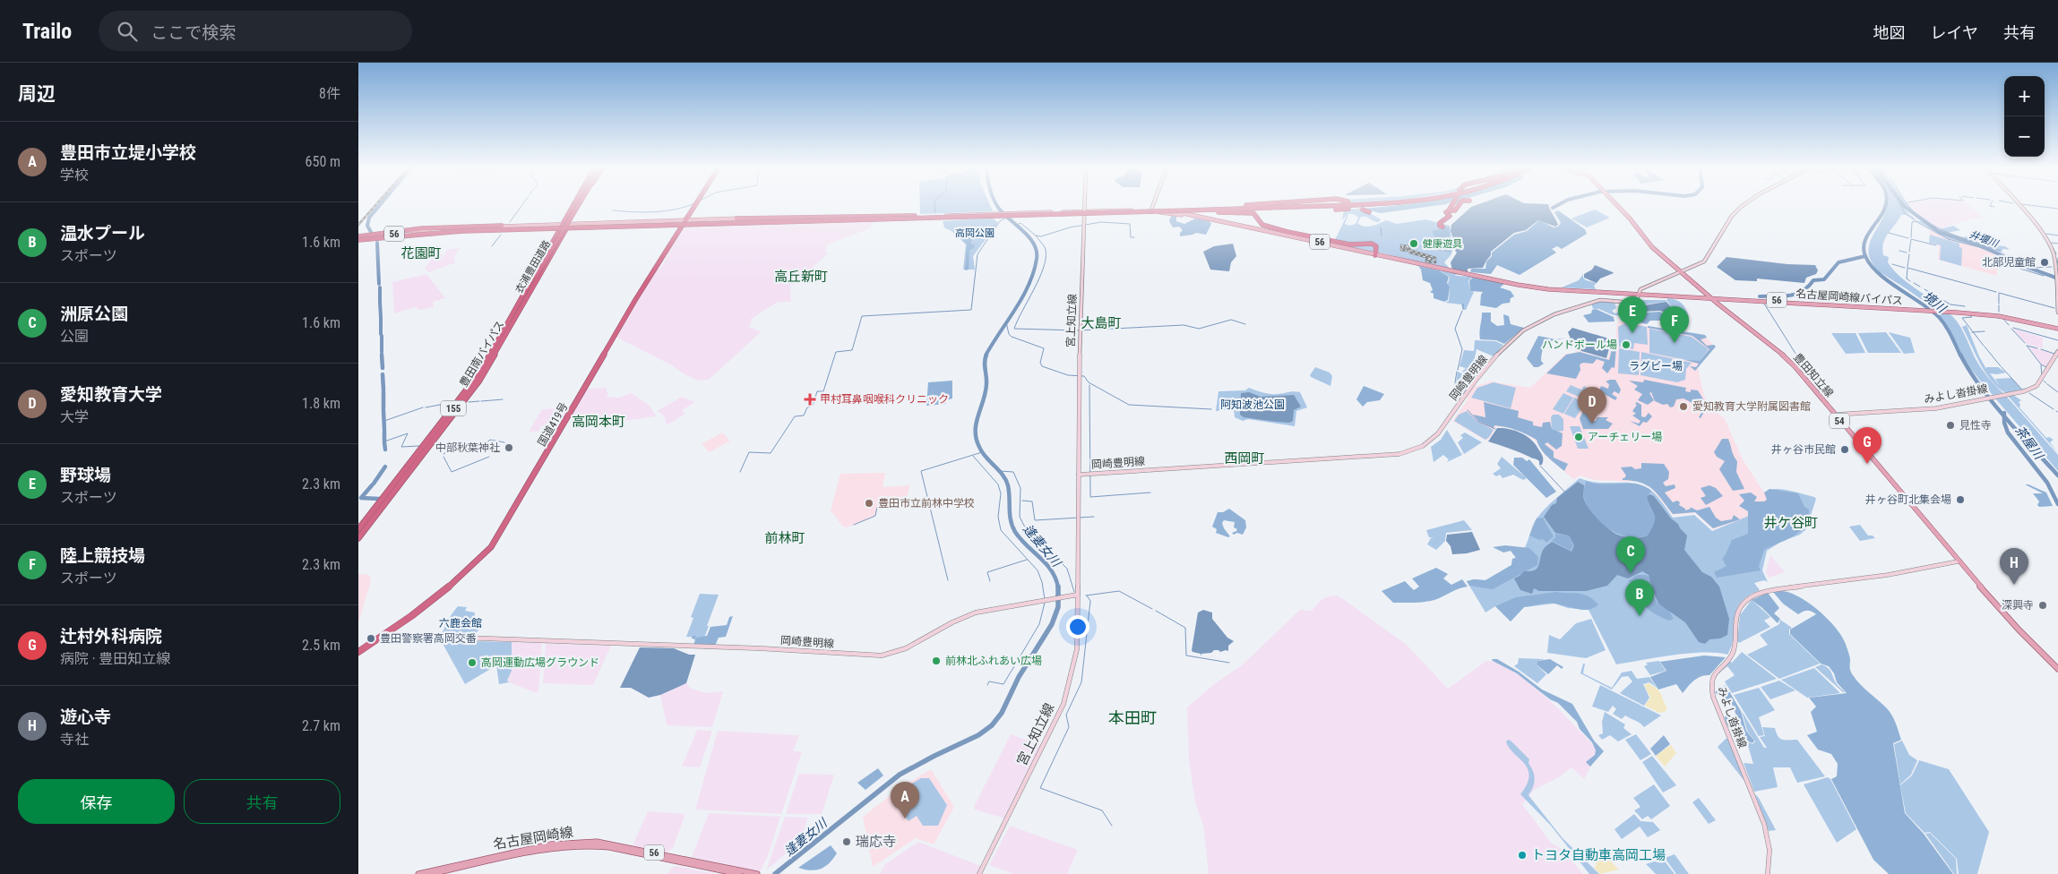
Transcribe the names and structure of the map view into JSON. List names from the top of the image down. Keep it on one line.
{"streets":{"highway":["衣浦豊田道路","豊田南バイパス","155","国道419号"],"main road":["56","名古屋岡崎線バイパス","宮上知立線","豊田知立線","岡崎豊明線","みよし沓掛線","54","名古屋岡崎線"]},"crossings":[["衣浦豊田道路","豊田南バイパス"],["名古屋岡崎線バイパス","宮上知立線"],["名古屋岡崎線バイパス","豊田南バイパス"],["名古屋岡崎線バイパス","豊田知立線"],["名古屋岡崎線バイパス","岡崎豊明線"],["名古屋岡崎線バイパス","155"],["名古屋岡崎線バイパス","国道419号"],["宮上知立線","岡崎豊明線"],["豊田南バイパス","155"],["豊田知立線","岡崎豊明線"],["豊田知立線","みよし沓掛線"],["岡崎豊明線","国道419号"]],"districts":["花園町","高丘新町","大島町","高岡本町","西岡町","井ケ谷町","前林町","本田町"],"water":["井堰川","境川","茶屋川","逢妻女川"],"parks":["高岡公園","ラグビー場","阿知波池公園","六鹿会館"],"places":{"other":["健康遊具","北部児童館","ハンドボール場","愛知教育大学附属図書館","見性寺","アーチェリー場","中部秋葉神社","井ヶ谷市民館","井ヶ谷町北集会場","豊田市立前林中学校","深興寺","豊田警察署高岡交番","前林北ふれあい広場","高岡運動広場グラウンド","瑞応寺","トヨタ自動車高岡工場"],"health":["甲村耳鼻咽喉科クリニック"]},"page":{"header":"Trailo","search":"ここで検索","nav":["地図","レイヤ","共有"],"heading":["周辺","8件"],"map_buttons":["+","−"],"list":[{"mark":"A","name":"豊田市立堤小学校","note":"学校","value":"650 m"},{"mark":"B","name":"温水プール","note":"スポーツ","value":"1.6 km"},{"mark":"C","name":"洲原公園","note":"公園","value":"1.6 km"},{"mark":"D","name":"愛知教育大学","note":"大学","value":"1.8 km"},{"mark":"E","name":"野球場","note":"スポーツ","value":"2.3 km"},{"mark":"F","name":"陸上競技場","note":"スポーツ","value":"2.3 km"},{"mark":"G","name":"辻村外科病院","note":"病院 · 豊田知立線","value":"2.5 km"},{"mark":"H","name":"遊心寺","note":"寺社","value":"2.7 km"}],"pins":["E","F","D","G","C","H","B","A"],"buttons":["保存","共有"]}}
